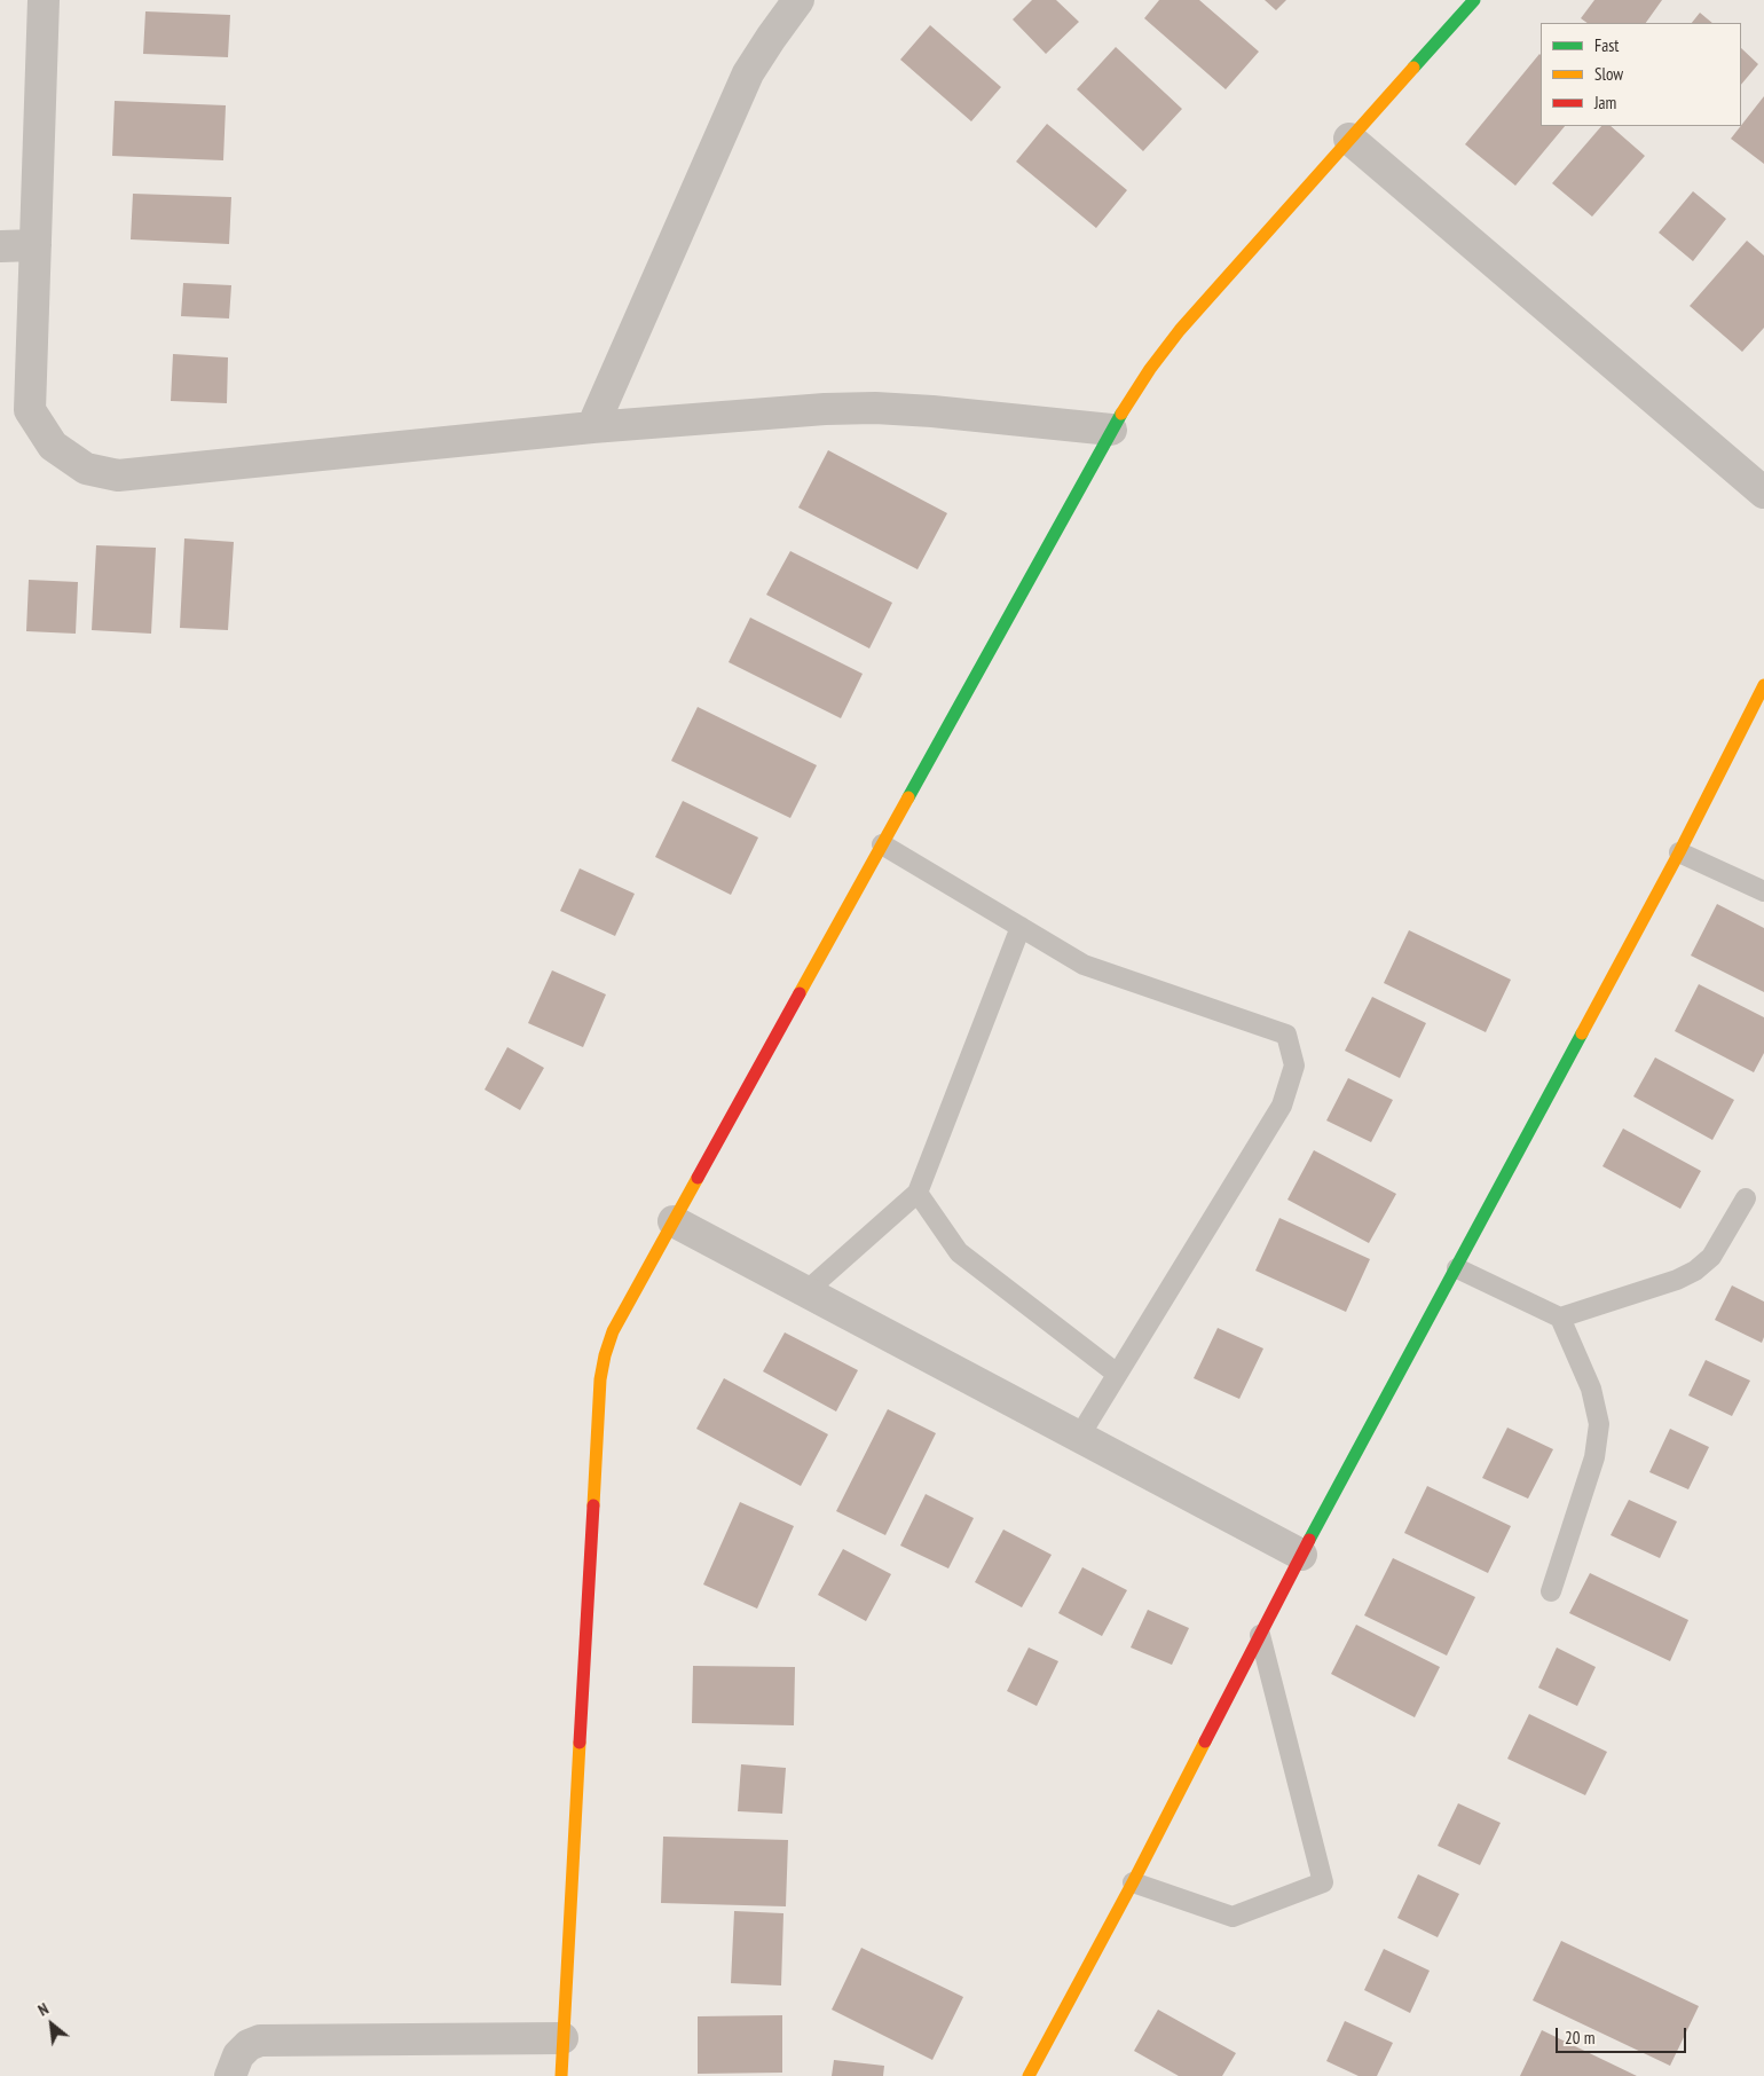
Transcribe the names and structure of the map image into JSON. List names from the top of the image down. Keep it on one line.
{"legend":["Fast","Slow","Jam"],"scale_bar":"20 m","north":"top left"}
